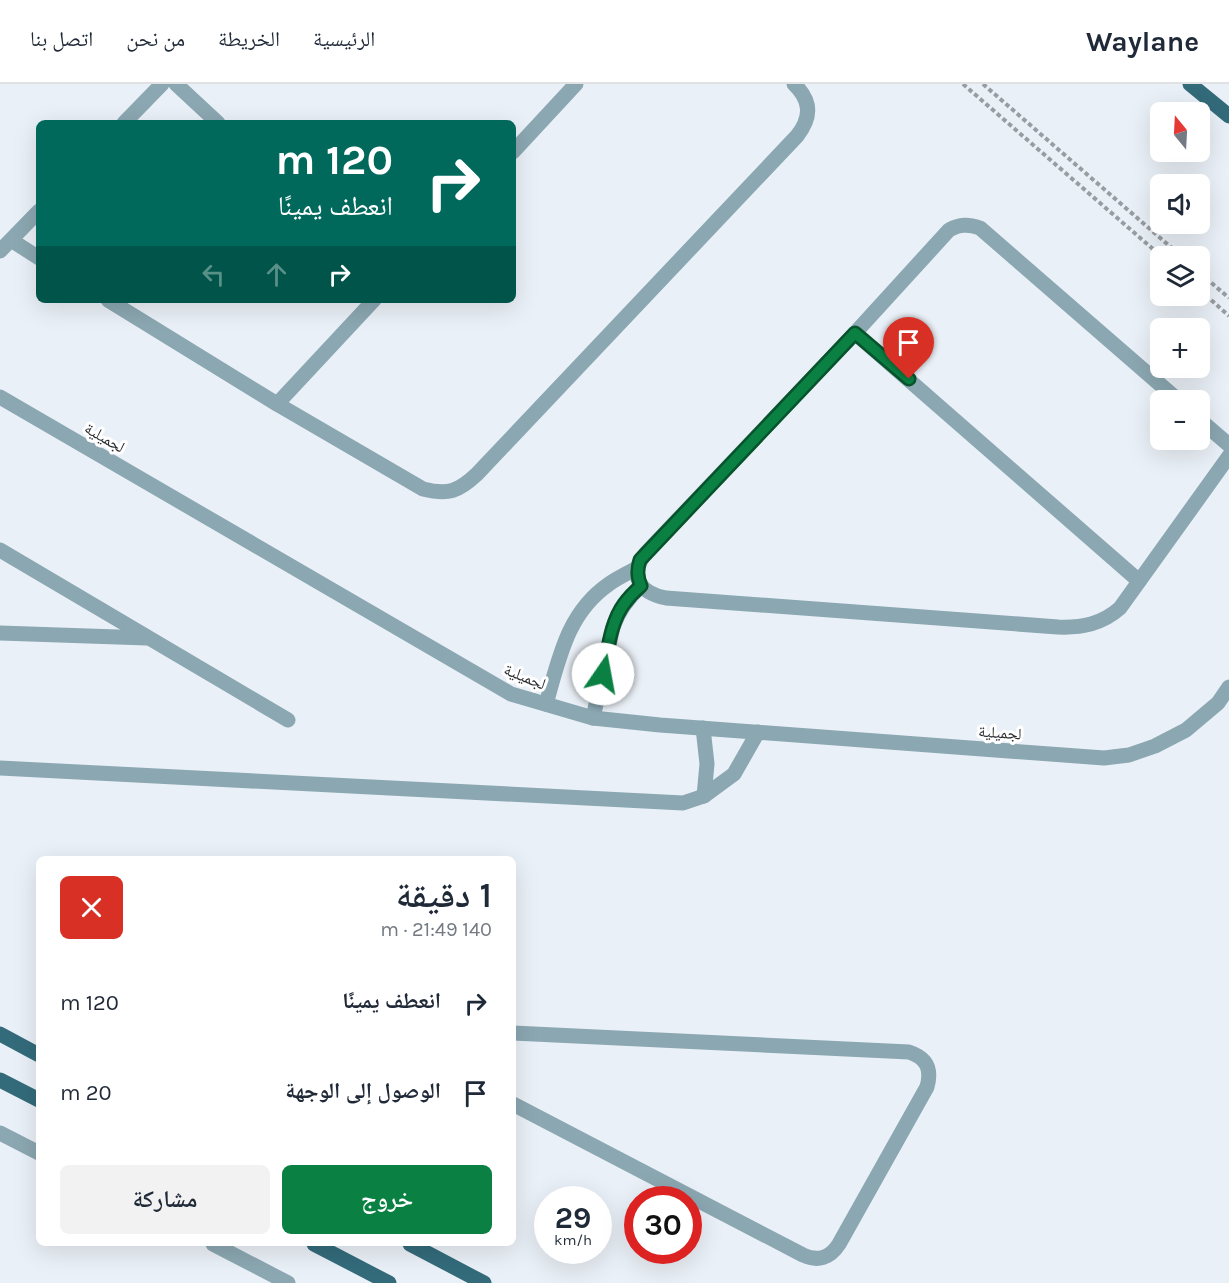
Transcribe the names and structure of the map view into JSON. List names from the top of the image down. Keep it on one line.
{"streets":{"street":["لجميلية"]},"north":"top","page":{"header":"Waylane","nav":["الرئيسية","الخريطة","من نحن","اتصل بنا"],"map_buttons":["+","−"],"turn":["120 m","انعطف يمينًا"],"heading":["1 دقيقة","140 m · 21:49"],"list":[{"name":"انعطف يمينًا","value":"120 m"},{"name":"الوصول إلى الوجهة","value":"20 m"}],"buttons":["خروج","مشاركة"],"speed":"29 km/h","limit":"30"}}
